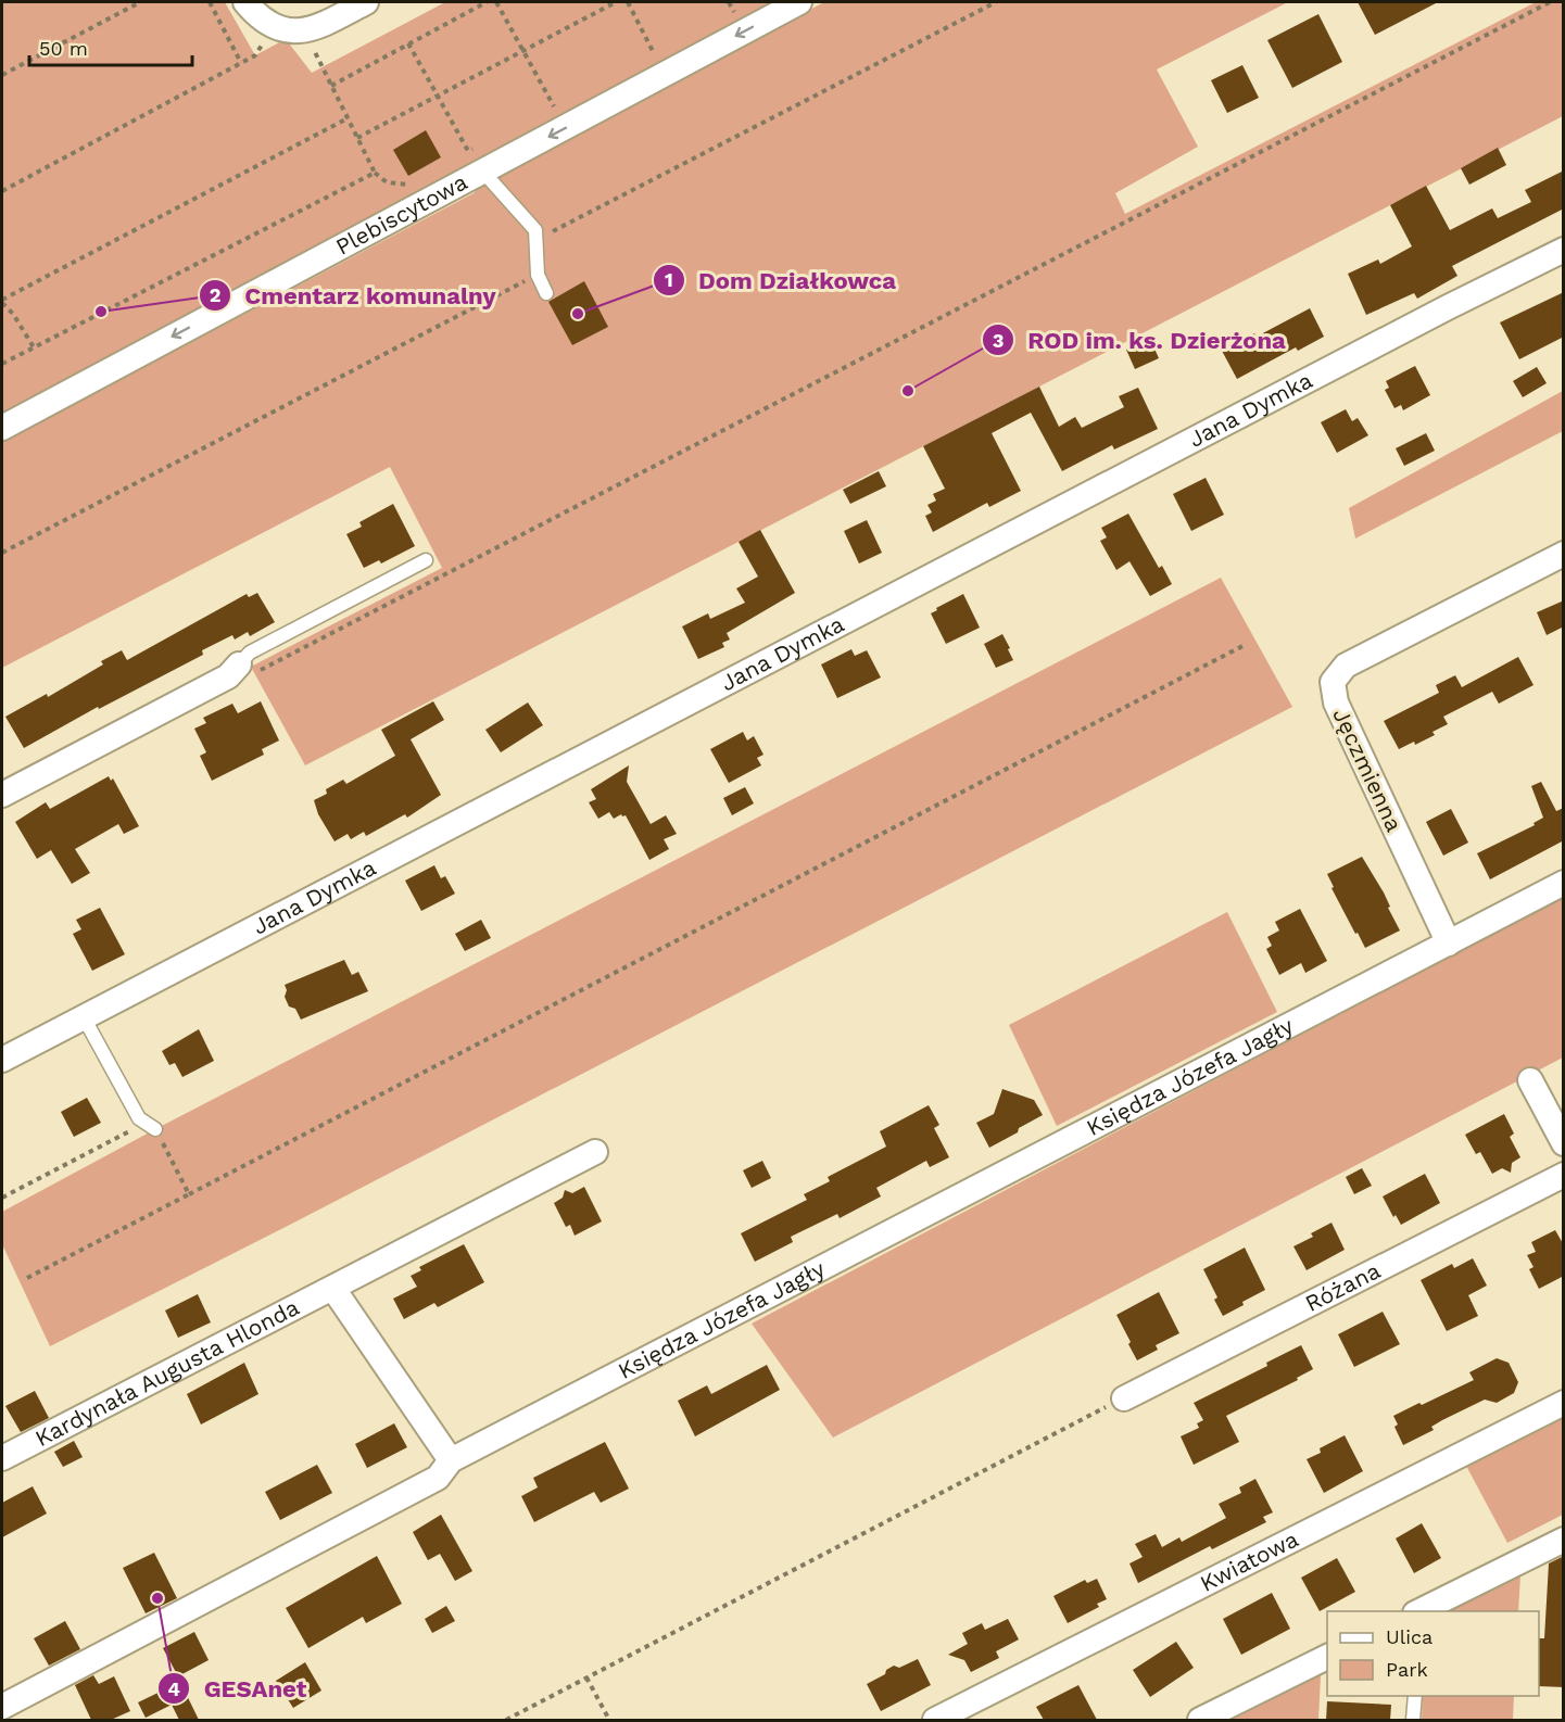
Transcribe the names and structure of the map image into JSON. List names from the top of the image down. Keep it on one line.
{"streets":{"street":["Plebiscytowa","Jana Dymka","Jęczmienna","Księdza Józefa Jagły","Różana","Kardynała Augusta Hlonda","Kwiatowa"]},"crossings":[["Jęczmienna","Księdza Józefa Jagły"]],"one_way":["Plebiscytowa"],"places":["Cmentarz komunalny","Dom Działkowca","ROD im. ks. Dzierżona","GESAnet"],"legend":["Ulica","Park"],"scale_bar":"50 m"}
